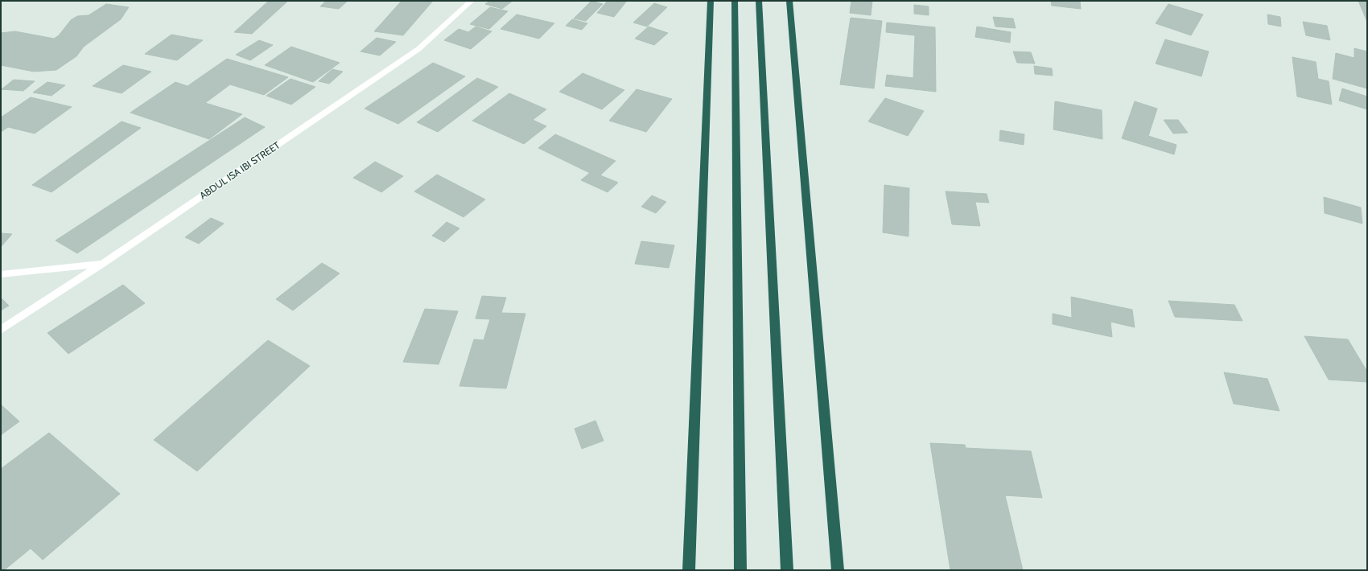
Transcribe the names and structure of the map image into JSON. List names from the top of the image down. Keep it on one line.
{"streets":{"street":["ABDUL ISA IBI STREET"]}}
